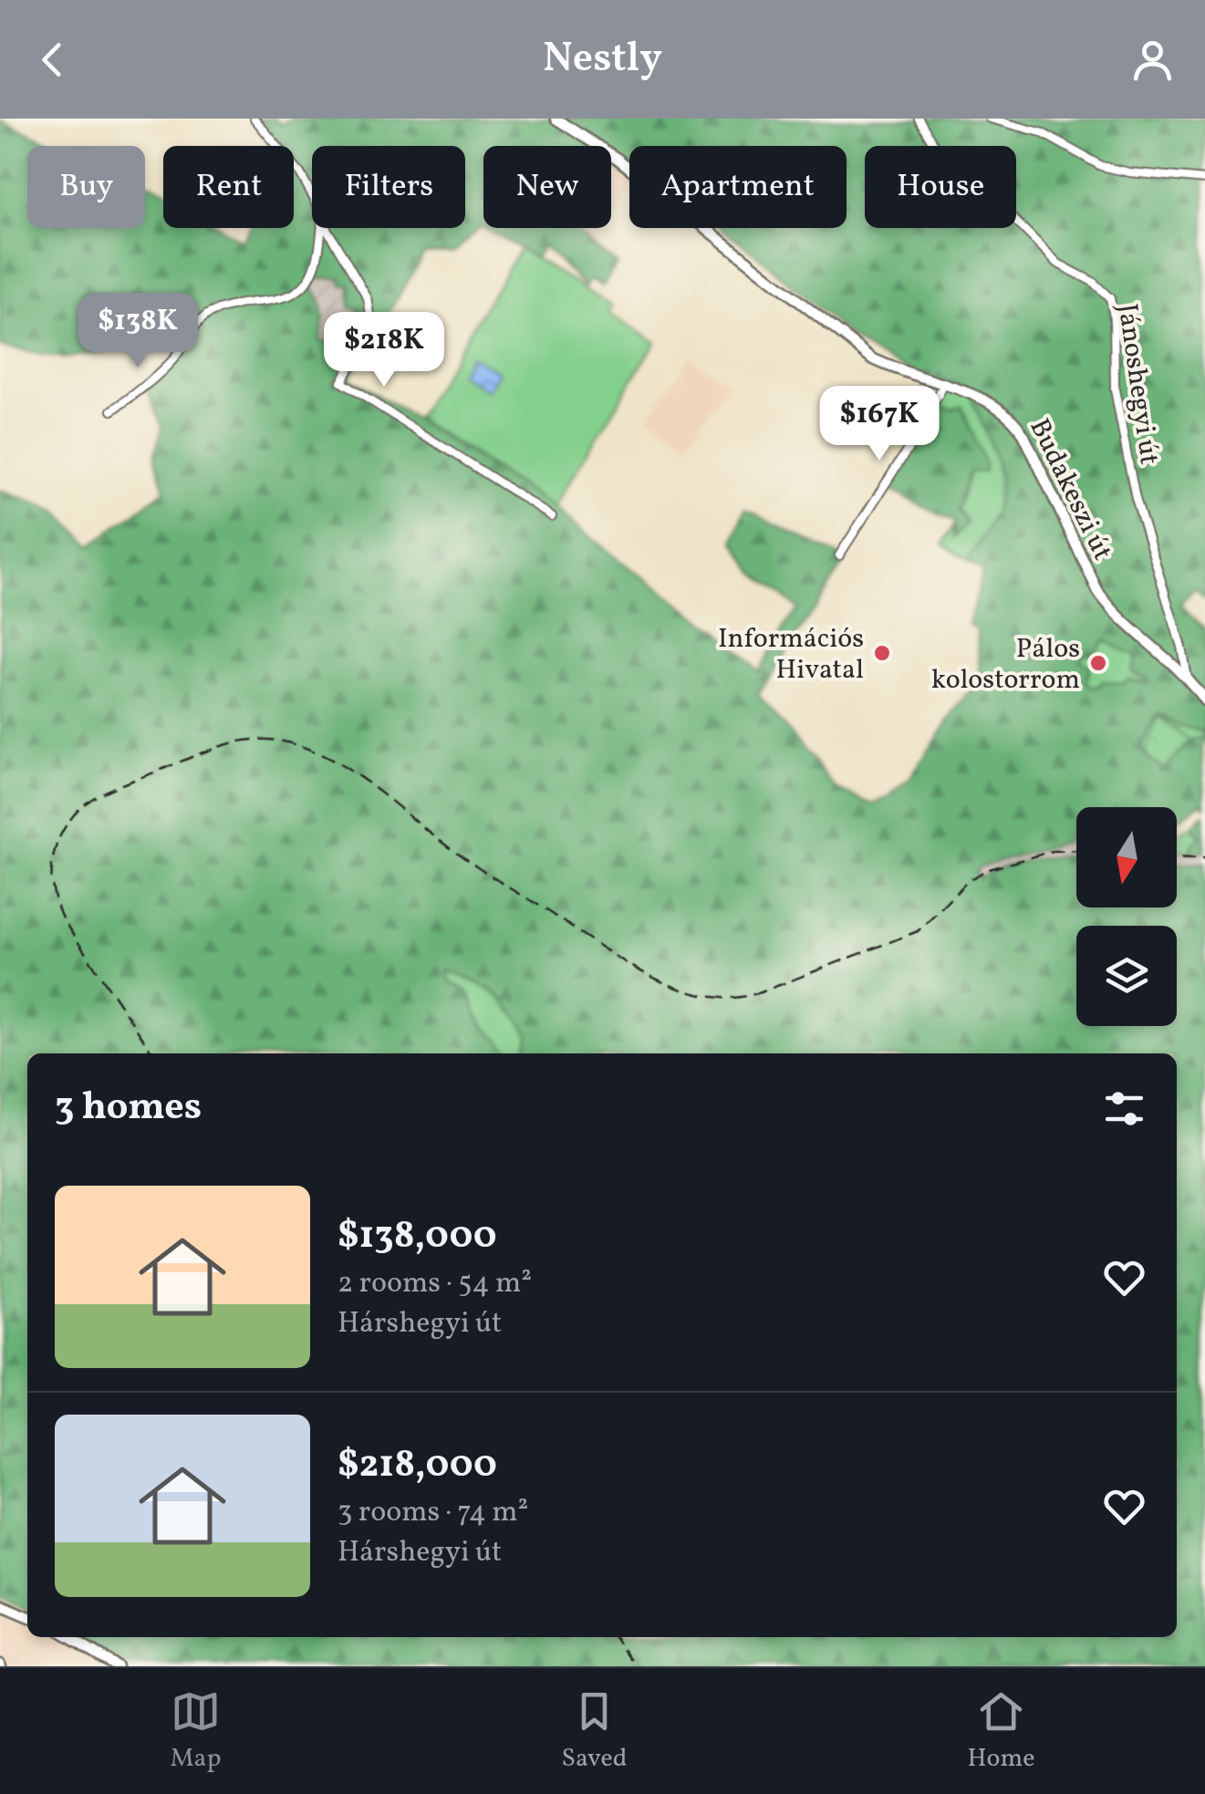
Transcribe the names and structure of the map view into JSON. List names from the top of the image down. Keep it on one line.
{"streets":{"main road":["Budakeszi út"],"street":["Jánoshegyi út"]},"crossings":[["Jánoshegyi út","Budakeszi út"]],"places":["Információs Hivatal","Pálos kolostorrom"],"north":"bottom","page":{"header":"Nestly","chip":["Buy","Rent","Filters","New","Apartment","House"],"price":["$138K","$218K","$167K"],"heading":"3 homes","list":[{"name":"$138,000","note":"2 rooms · 54 m² · Hárshegyi út"},{"name":"$218,000","note":"3 rooms · 74 m² · Hárshegyi út"}],"tabs":["Map","Saved","Home"]}}
